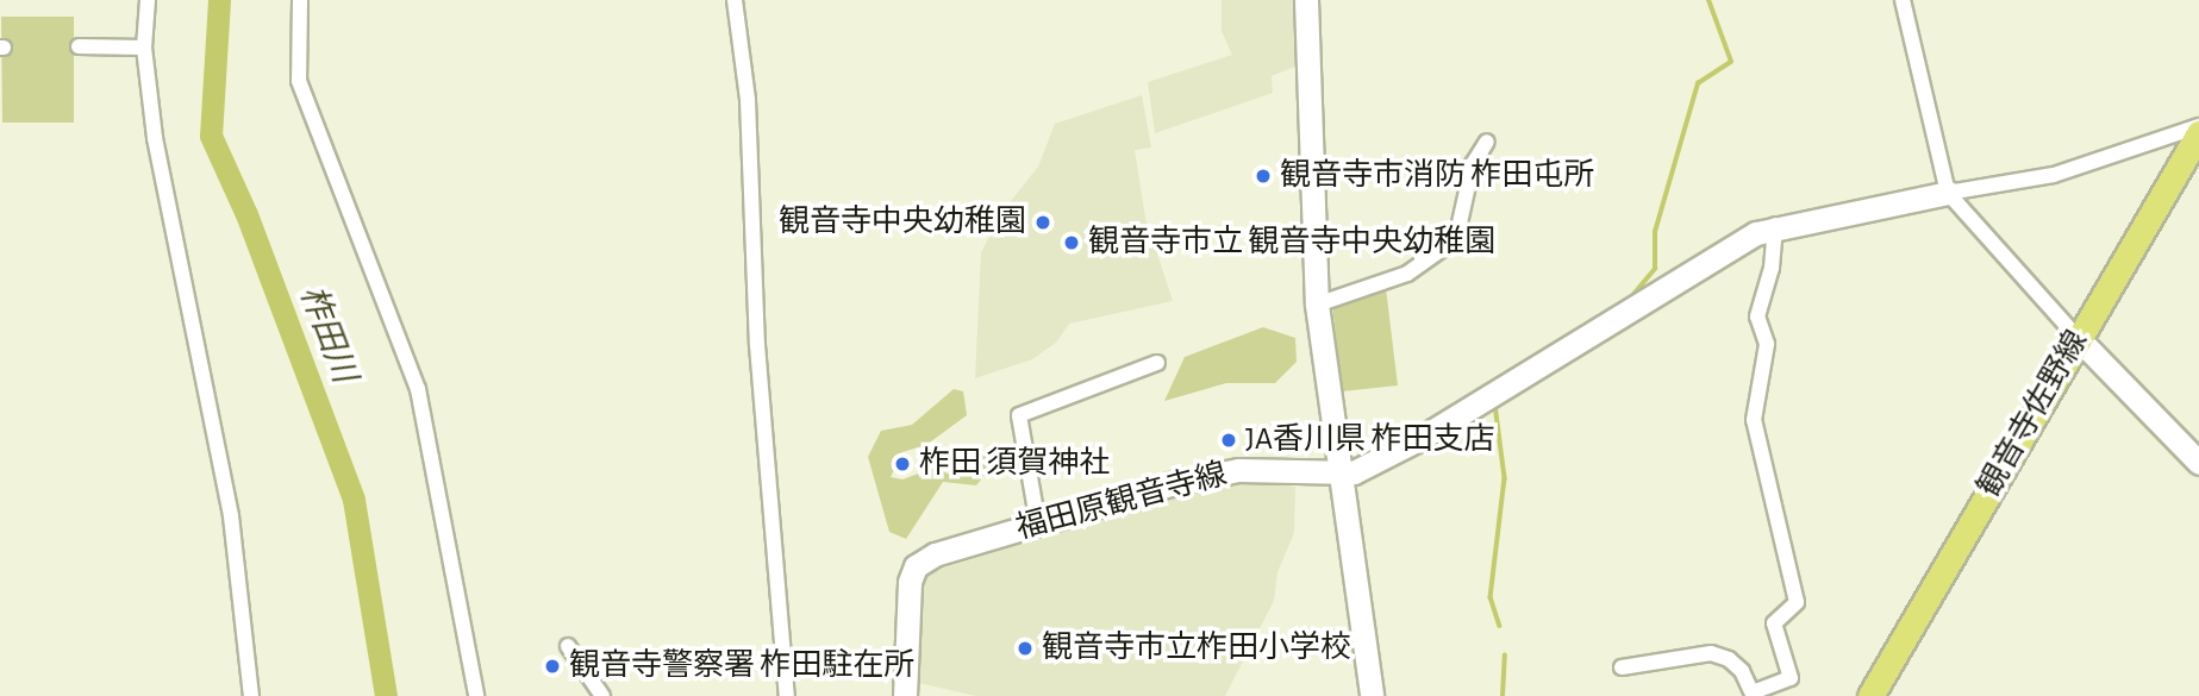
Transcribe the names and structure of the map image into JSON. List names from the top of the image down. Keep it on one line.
{"streets":{"main road":["観音寺佐野線"],"street":["福田原観音寺線"]},"water":["柞田川"],"places":["観音寺市消防 柞田屯所","観音寺中央幼稚園","観音寺市立 観音寺中央幼稚園","JA香川県 柞田支店","柞田 須賀神社","観音寺市立柞田小学校","観音寺警察署 柞田駐在所"]}
